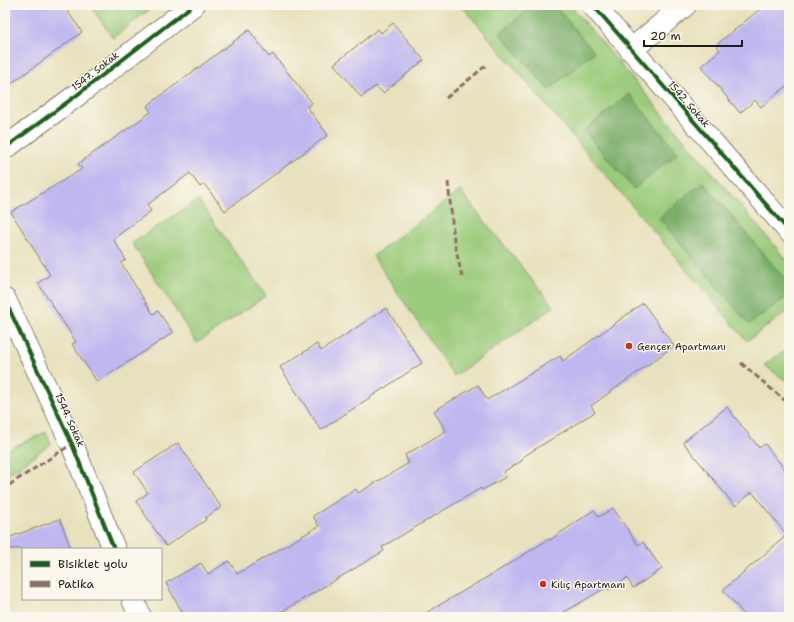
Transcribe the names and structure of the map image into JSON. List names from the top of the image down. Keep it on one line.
{"streets":{"street":["1547. Sokak","1542. Sokak","1544. Sokak"]},"places":["Gençer Apartmanı","Kılıç Apartmanı"],"legend":["Bisiklet yolu","Patika"],"scale_bar":"20 m"}
